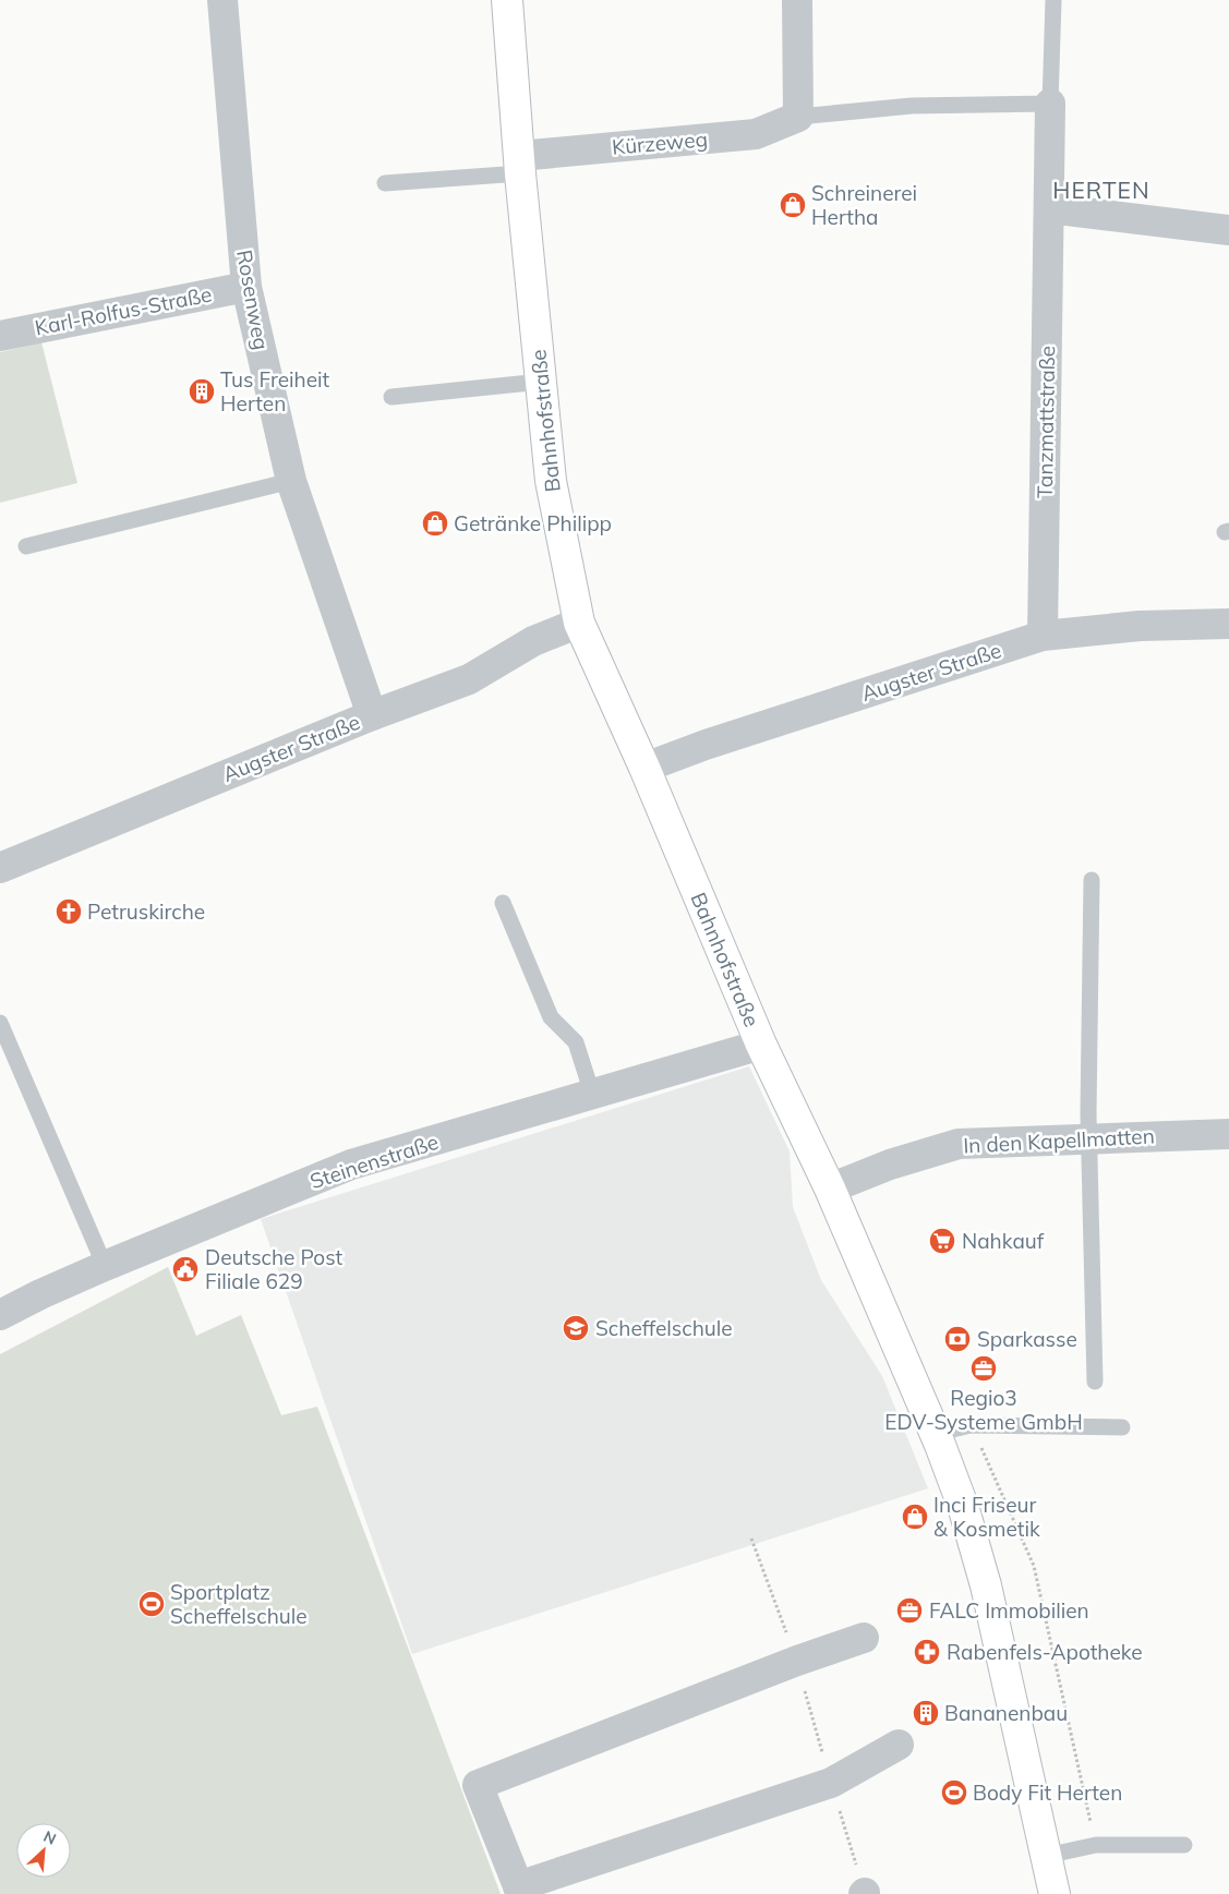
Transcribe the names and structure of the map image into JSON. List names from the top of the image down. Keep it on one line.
{"streets":{"street":["Kürzeweg","Rosenweg","Karl-Rolfus-Straße","Bahnhofstraße","Tanzmattstraße","Augster Straße","In den Kapellmatten","Steinenstraße"]},"crossings":[["Kürzeweg","Bahnhofstraße"],["Rosenweg","Karl-Rolfus-Straße"],["Rosenweg","Augster Straße"],["Bahnhofstraße","Augster Straße"],["Bahnhofstraße","In den Kapellmatten"],["Bahnhofstraße","Steinenstraße"],["Tanzmattstraße","Augster Straße"]],"districts":["HERTEN"],"places":{"shop":["Schreinerei Hertha","Getränke Philipp","Inci Friseur & Kosmetik"],"building":["Tus Freiheit Herten","Bananenbau"],"church":["Petruskirche"],"supermarket":["Nahkauf"],"public building":["Deutsche Post Filiale 629"],"school or university":["Scheffelschule"],"bank":["Sparkasse"],"office":["Regio3 EDV-Systeme GmbH","FALC Immobilien"],"sports":["Sportplatz Scheffelschule","Body Fit Herten"],"pharmacy":["Rabenfels-Apotheke"]},"north":"top right"}
